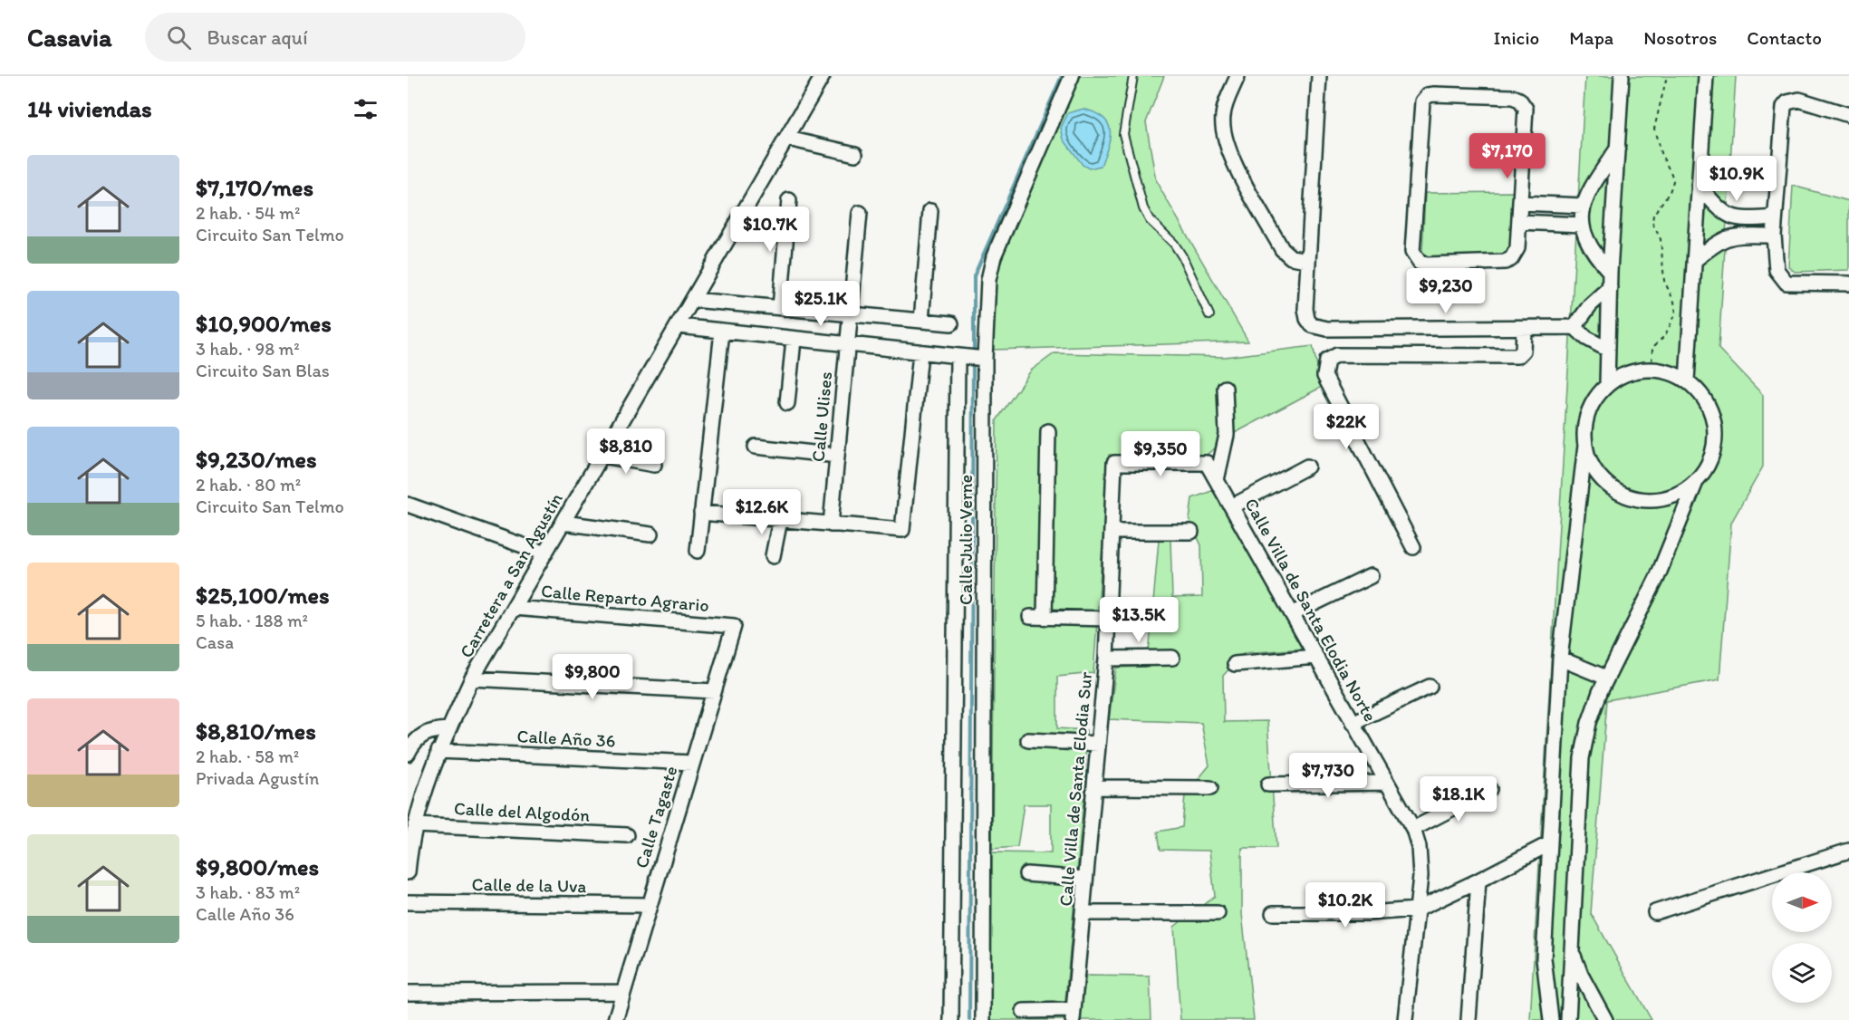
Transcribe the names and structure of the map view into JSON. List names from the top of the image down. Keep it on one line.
{"streets":{"street":["Calle Ulises","Calle Julio Verne","Carretera a San Agustín","Calle Reparto Agrario","Calle Villa de Santa Elodia Norte","Calle Año 36","Calle Villa de Santa Elodia Sur","Calle del Algodón","Calle Tagaste","Calle de la Uva"]},"crossings":[["Carretera a San Agustín","Calle Reparto Agrario"],["Carretera a San Agustín","Calle Año 36"],["Carretera a San Agustín","Calle del Algodón"],["Calle Reparto Agrario","Calle Tagaste"],["Calle Villa de Santa Elodia Norte","Calle Villa de Santa Elodia Sur"],["Calle Año 36","Calle Tagaste"],["Calle Tagaste","Calle de la Uva"]],"north":"right","page":{"header":"Casavia","search":"Buscar aquí","nav":["Inicio","Mapa","Nosotros","Contacto"],"heading":"14 viviendas","price":["$7,170","$10.9K","$10.7K","$9,230","$25.1K","$22K","$8,810","$9,350","$12.6K","$13.5K","$9,800","$7,730","$18.1K","$10.2K"],"list":[{"name":"$7,170/mes","note":"2 hab. · 54 m² · Circuito San Telmo"},{"name":"$10,900/mes","note":"3 hab. · 98 m² · Circuito San Blas"},{"name":"$9,230/mes","note":"2 hab. · 80 m² · Circuito San Telmo"},{"name":"$25,100/mes","note":"5 hab. · 188 m² · Casa"},{"name":"$8,810/mes","note":"2 hab. · 58 m² · Privada Agustín"},{"name":"$9,800/mes","note":"3 hab. · 83 m² · Calle Año 36"}]}}
